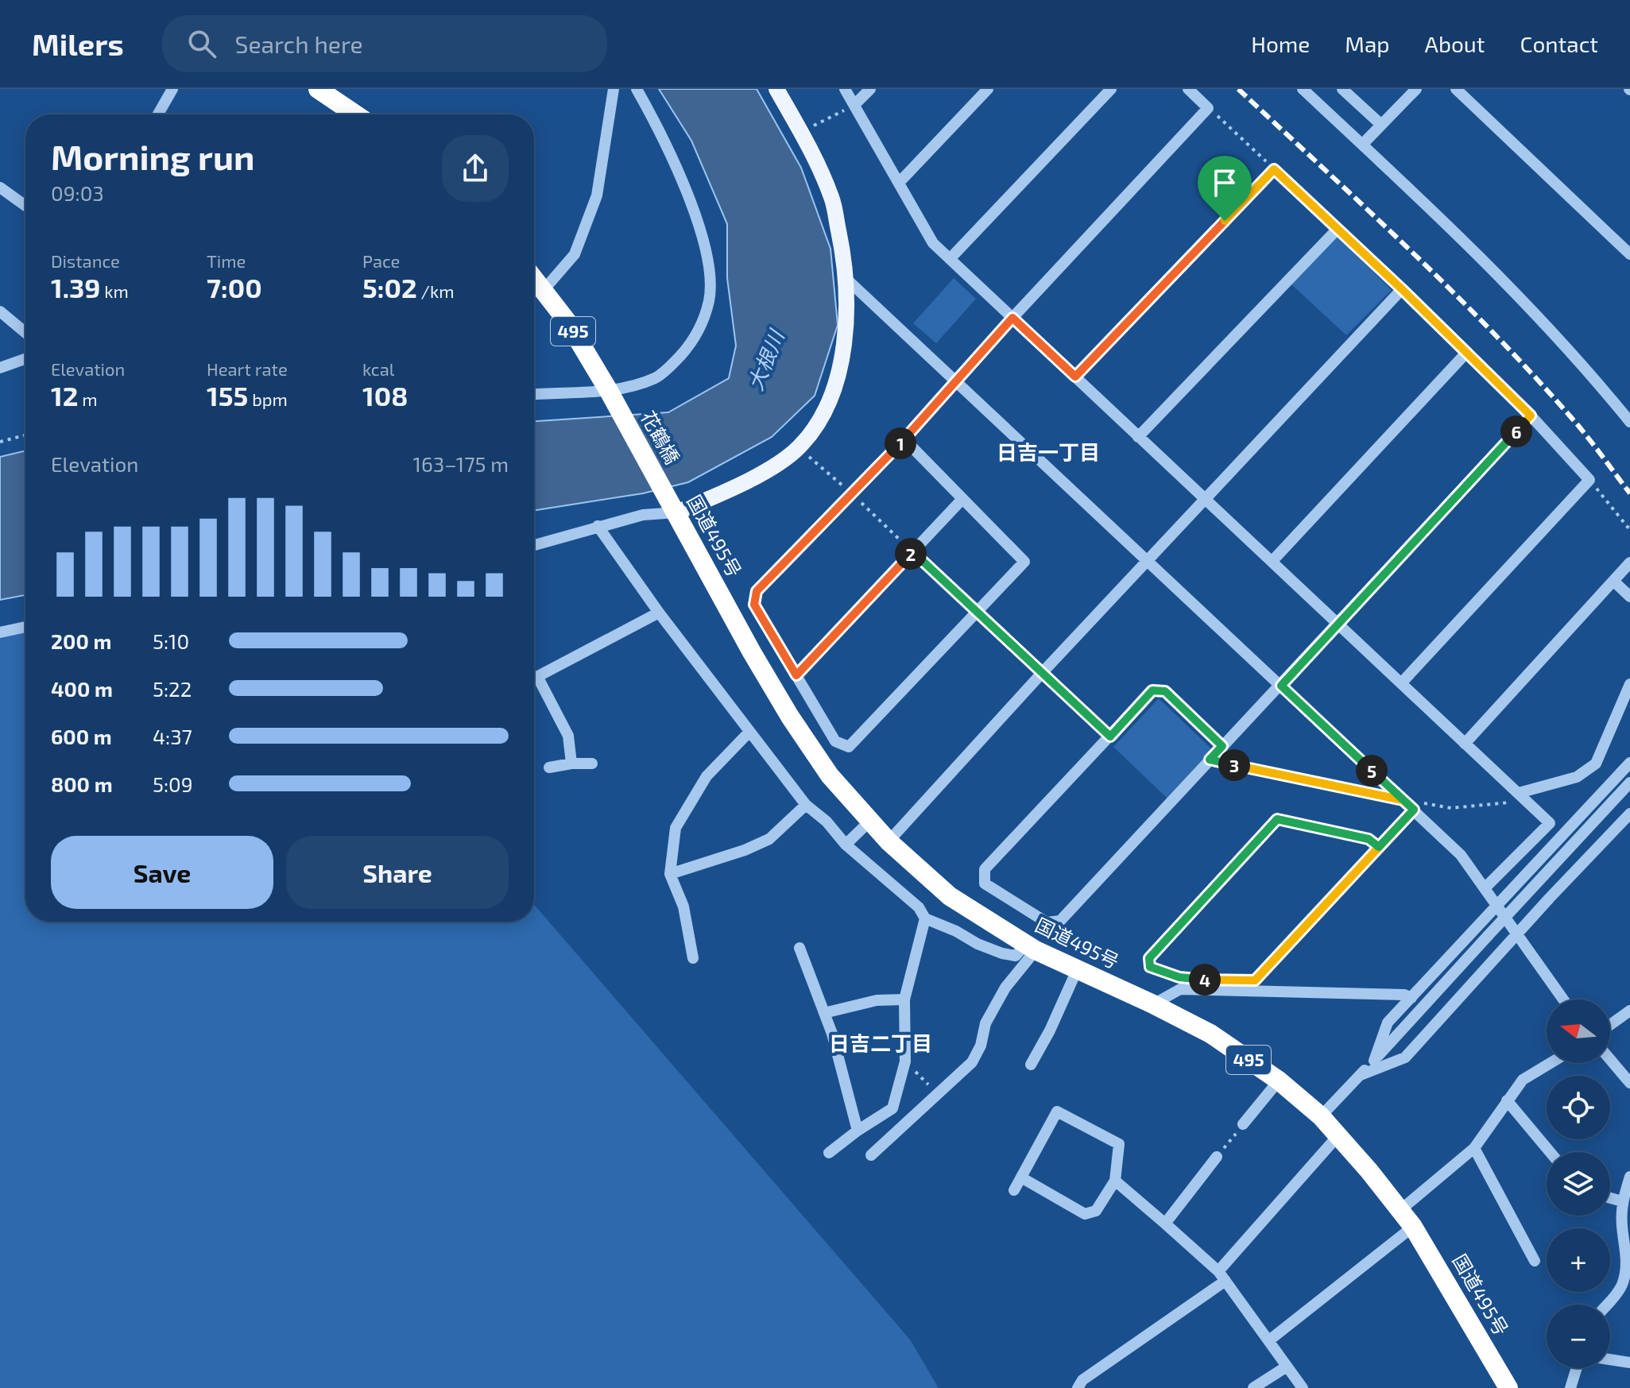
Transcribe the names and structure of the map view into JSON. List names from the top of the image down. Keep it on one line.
{"streets":{"highway":["495","花鶴橋","国道495号"]},"crossings":[["495","花鶴橋"],["花鶴橋","国道495号"]],"districts":["日吉一丁目","日吉二丁目"],"water":["大根川"],"north":"left","page":{"header":"Milers","search":"Search here","nav":["Home","Map","About","Contact"],"heading":["Morning run","09:03"],"stats":[["Distance","1.39 km"],["Time","7:00"],["Pace","5:02 /km"],["Elevation","12 m"],["Heart rate","155 bpm"],["kcal","108"]],"pins":["6","1","2","3","5","4"],"chart":["Elevation","163–175 m"],"list":[{"name":"200 m","note":"5:10"},{"name":"400 m","note":"5:22"},{"name":"600 m","note":"4:37"},{"name":"800 m","note":"5:09"}],"buttons":["Save","Share"],"map_buttons":["+","−"]}}
